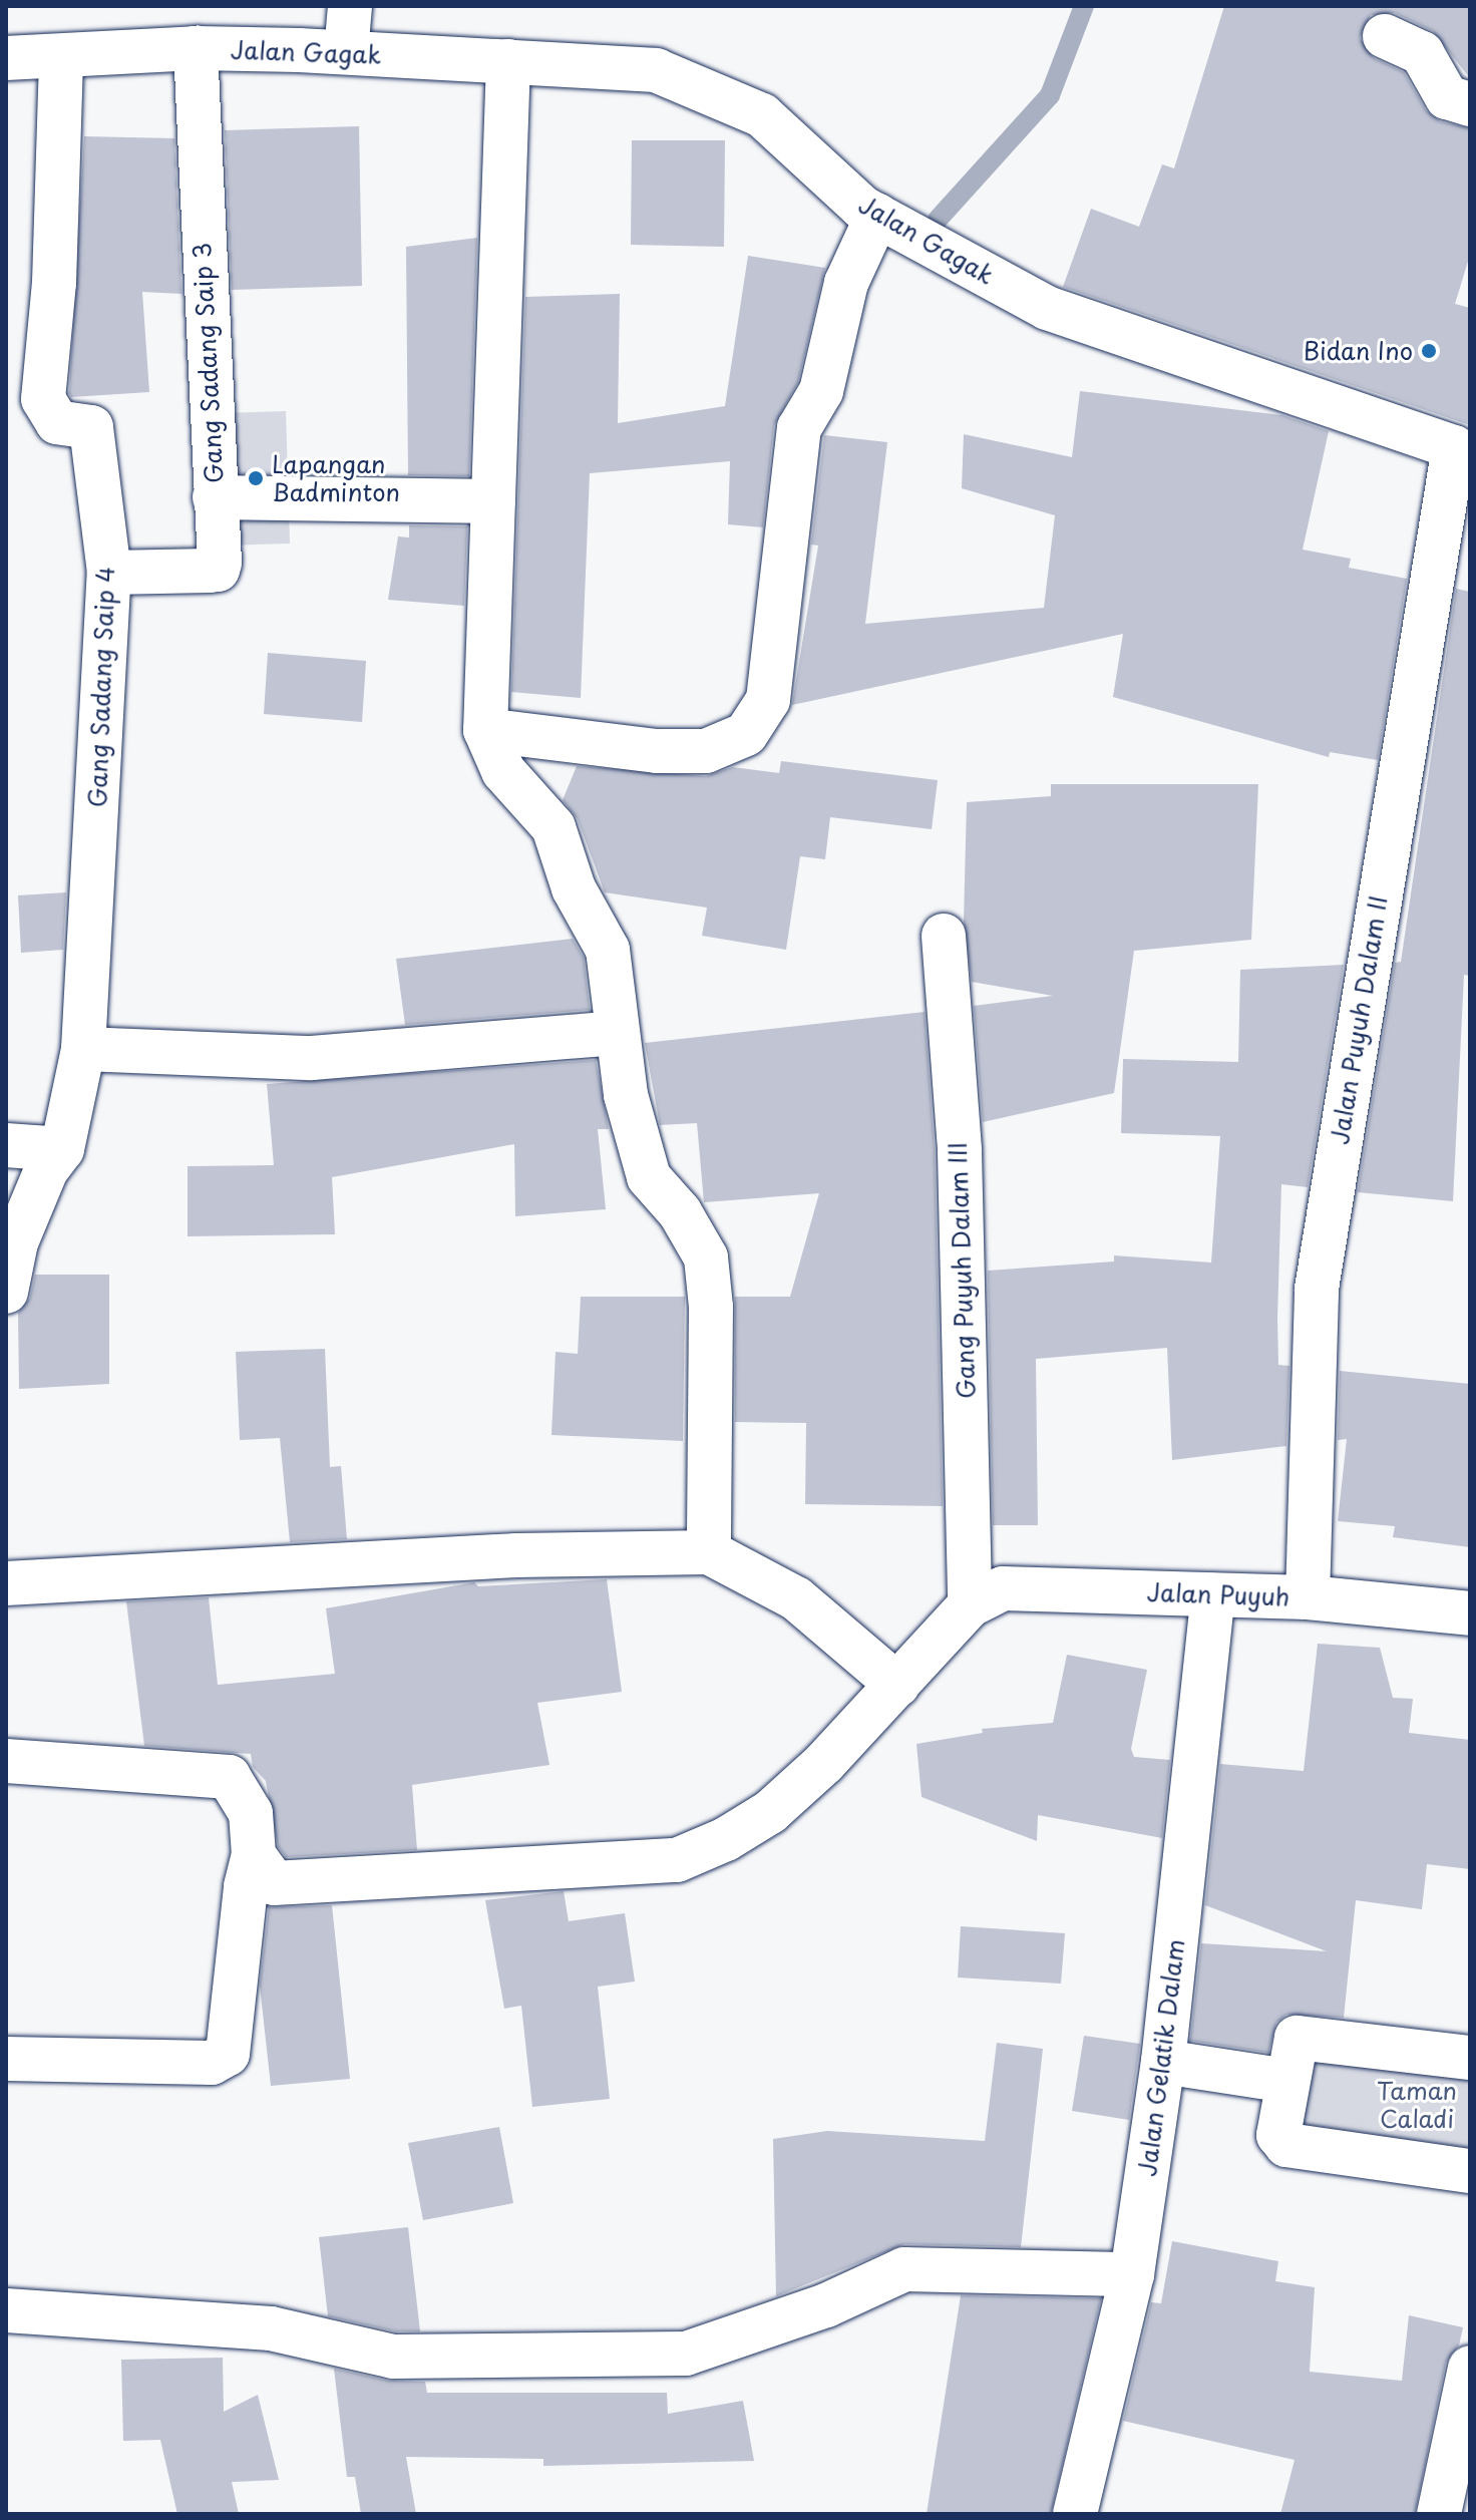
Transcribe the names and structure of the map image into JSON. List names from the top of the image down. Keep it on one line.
{"streets":{"street":["Jalan Gagak","Gang Sadang Saip 3","Gang Sadang Saip 4","Jalan Puyuh Dalam II","Gang Puyuh Dalam III","Jalan Puyuh","Jalan Gelatik Dalam"]},"crossings":[["Jalan Gagak","Gang Sadang Saip 3"],["Jalan Gagak","Gang Sadang Saip 4"],["Jalan Gagak","Jalan Puyuh Dalam II"],["Gang Sadang Saip 3","Gang Sadang Saip 4"],["Jalan Puyuh Dalam II","Jalan Puyuh"],["Gang Puyuh Dalam III","Jalan Puyuh"],["Jalan Puyuh","Jalan Gelatik Dalam"]],"parks":["Taman Caladi"],"places":["Bidan Ino","Lapangan Badminton"]}
